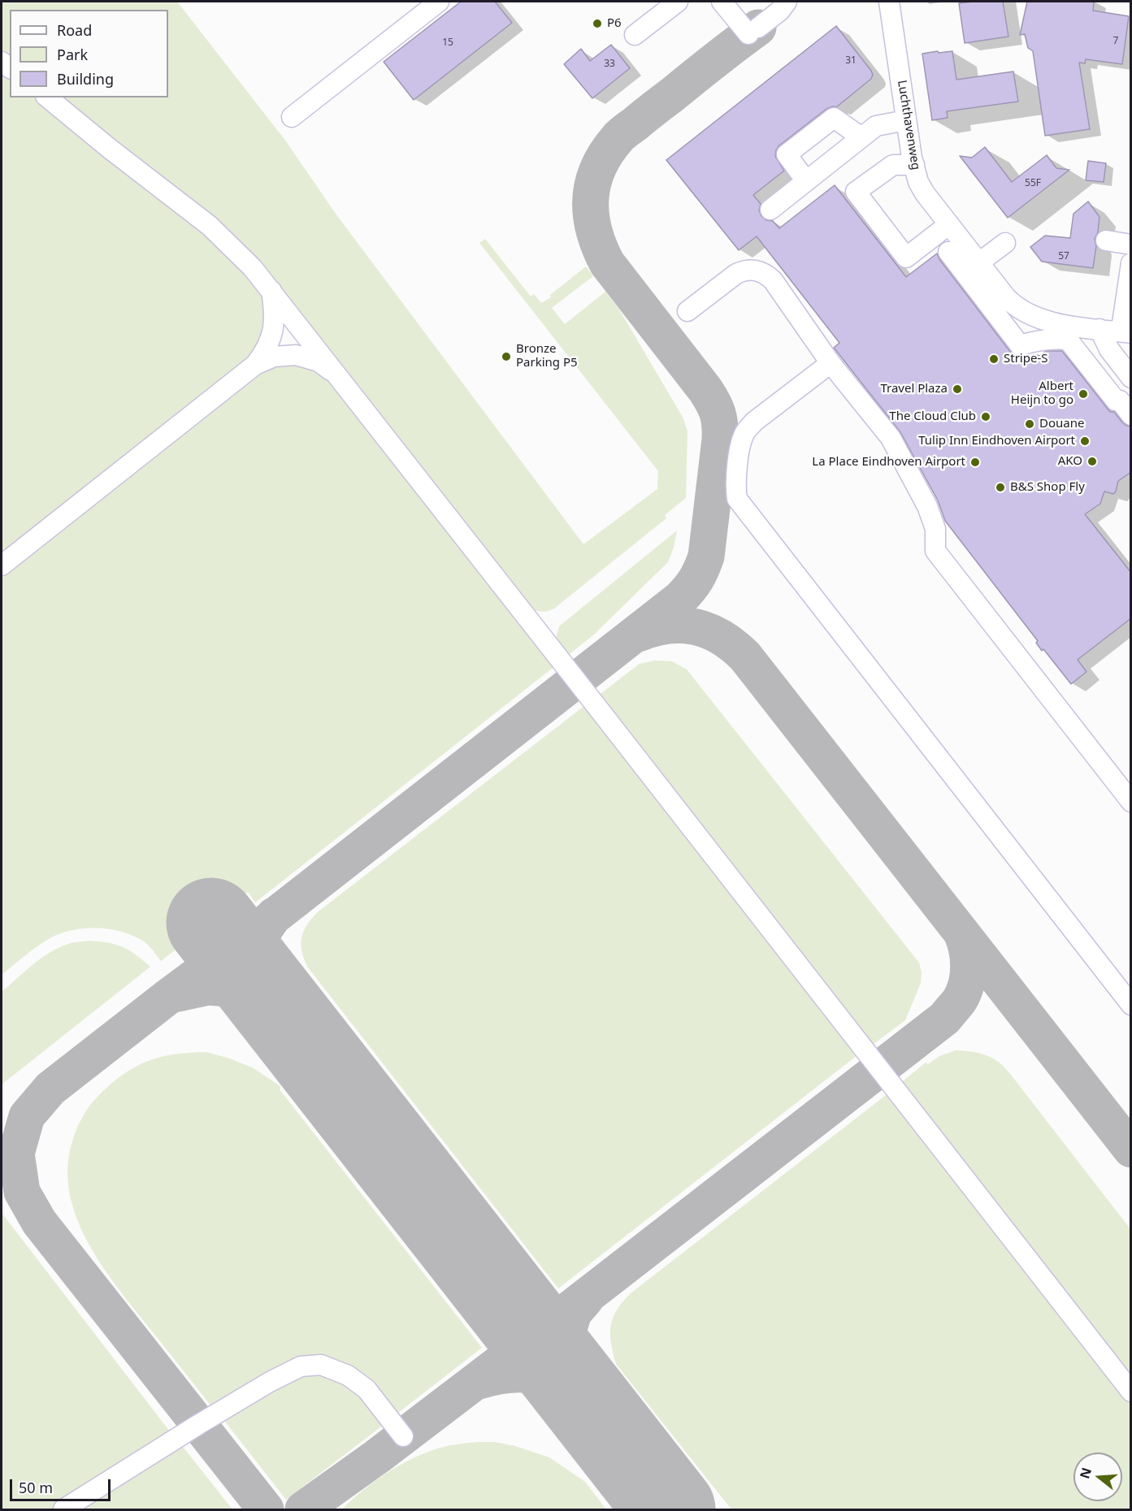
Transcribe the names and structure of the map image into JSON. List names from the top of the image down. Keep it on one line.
{"streets":{"street":["Luchthavenweg"]},"places":["P6","Bronze Parking P5","Stripe-S","Travel Plaza","Albert Heijn to go","The Cloud Club","Douane","Tulip Inn Eindhoven Airport","AKO","La Place Eindhoven Airport","B&S Shop Fly"],"house_numbers":["7","15","31","33","55F","57"],"legend":["Road","Park","Building"],"scale_bar":"50 m","north":"left"}
